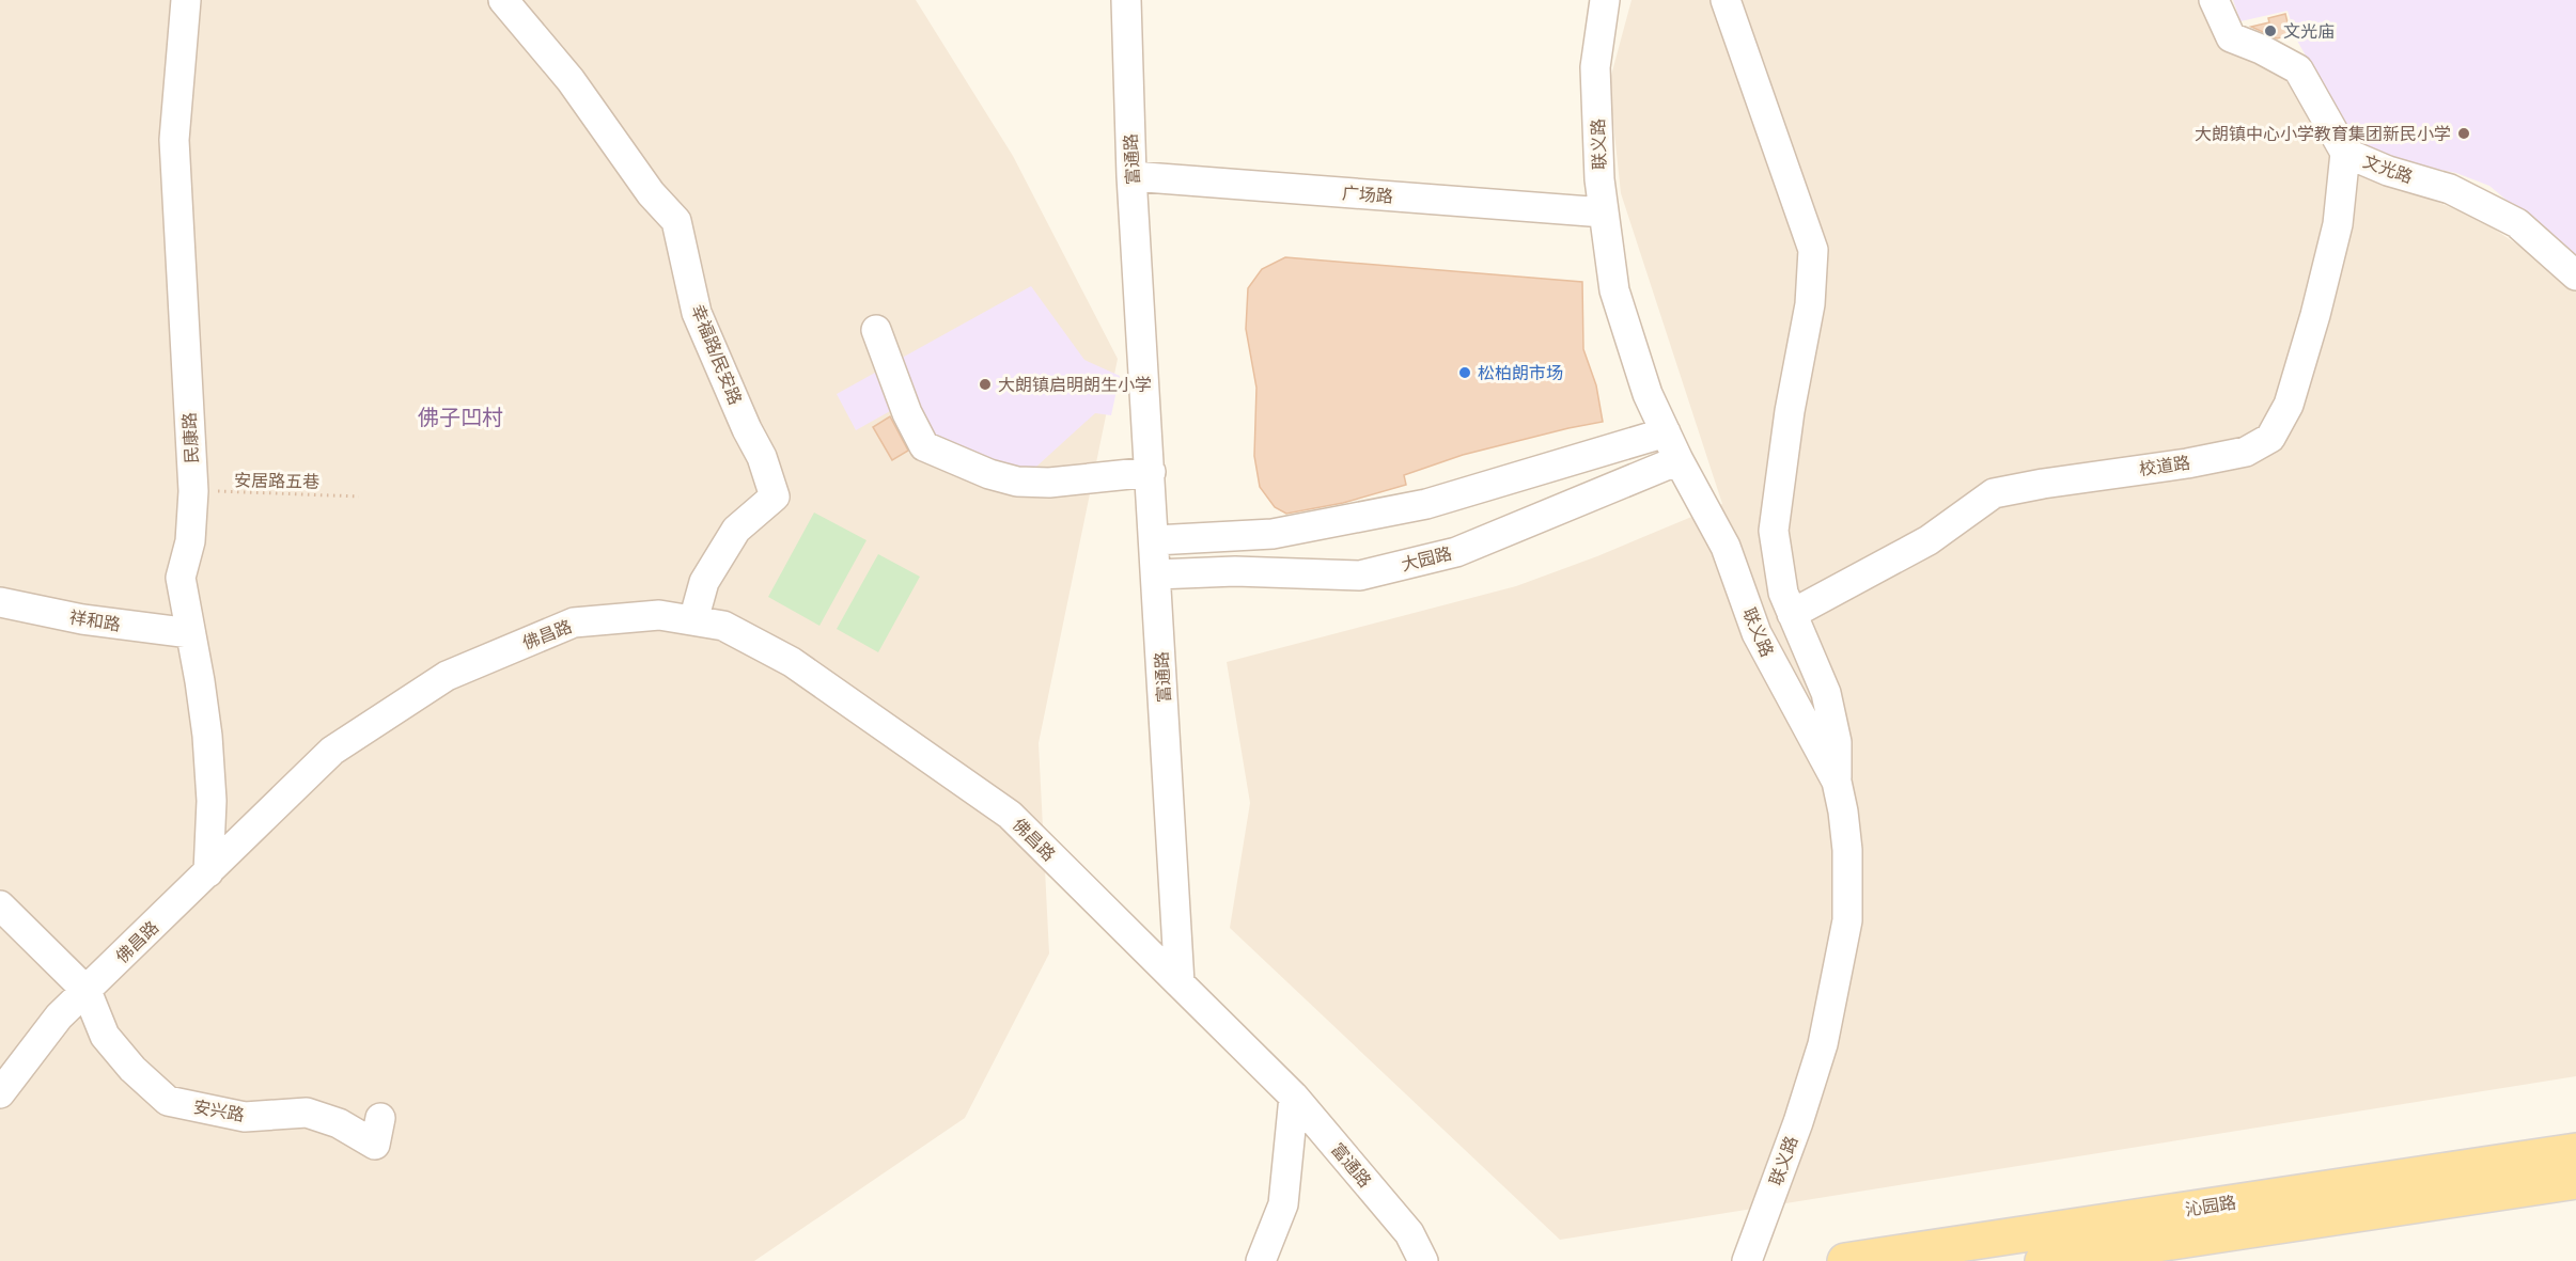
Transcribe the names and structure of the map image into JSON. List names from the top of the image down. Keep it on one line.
{"streets":{"main road":["沁园路"],"street":["联义路","富通路","文光路","广场路","幸福路/民安路","民康路","校道路","大园路","祥和路","佛昌路","安兴路"],"path":["安居路五巷"]},"crossings":[["联义路","广场路"],["联义路","大园路"],["富通路","广场路"],["富通路","大园路"],["富通路","佛昌路"],["文光路","校道路"],["幸福路/民安路","佛昌路"],["民康路","安居路五巷"],["民康路","祥和路"],["民康路","佛昌路"],["佛昌路","安兴路"]],"districts":["佛子凹村"],"places":["文光庙","大朗镇中心小学教育集团新民小学","松柏朗市场","大朗镇启明朗生小学"]}
